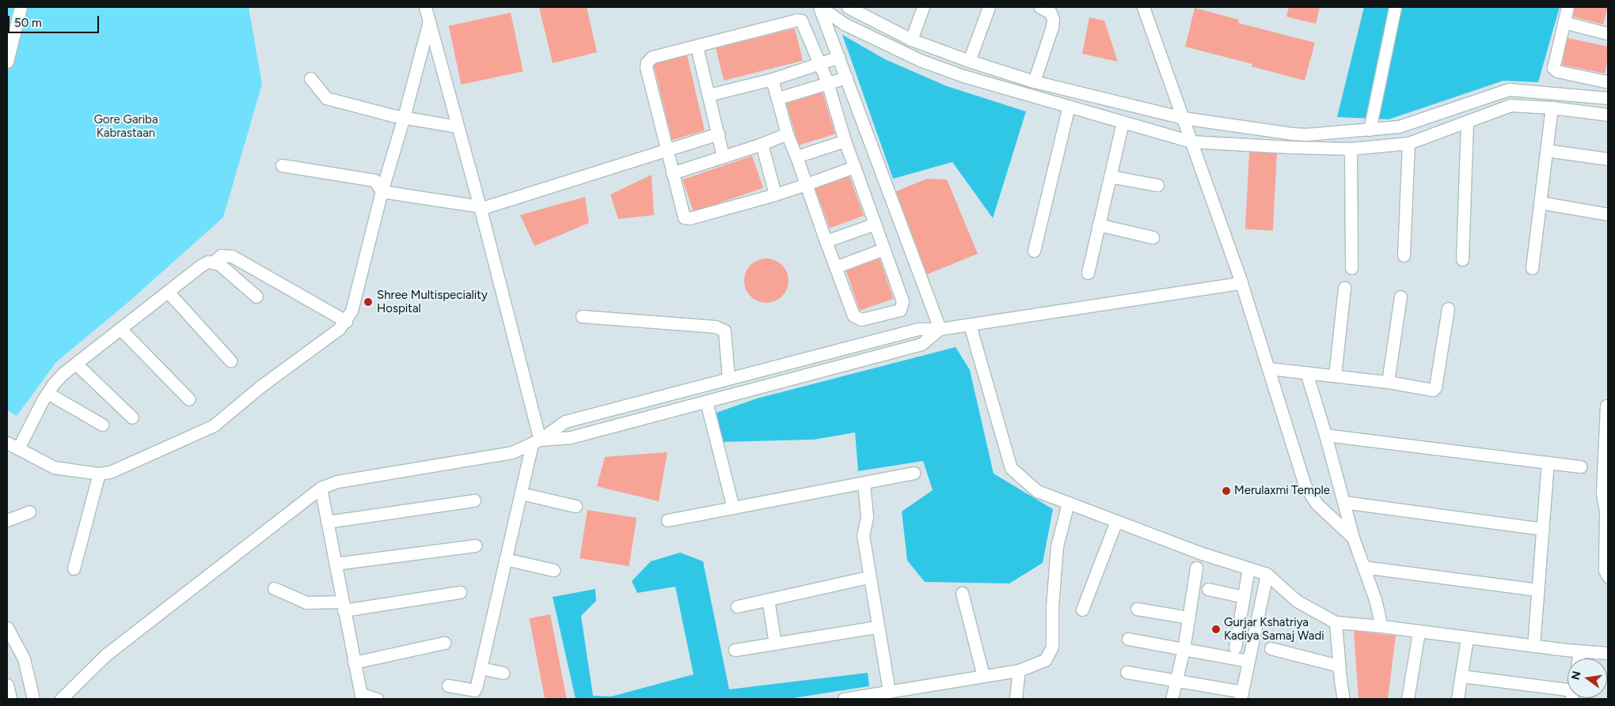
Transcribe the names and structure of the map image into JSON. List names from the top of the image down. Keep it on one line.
{"parks":["Gore Gariba Kabrastaan"],"places":["Shree Multispeciality Hospital","Merulaxmi Temple","Gurjar Kshatriya Kadiya Samaj Wadi"],"scale_bar":"50 m","north":"left"}
